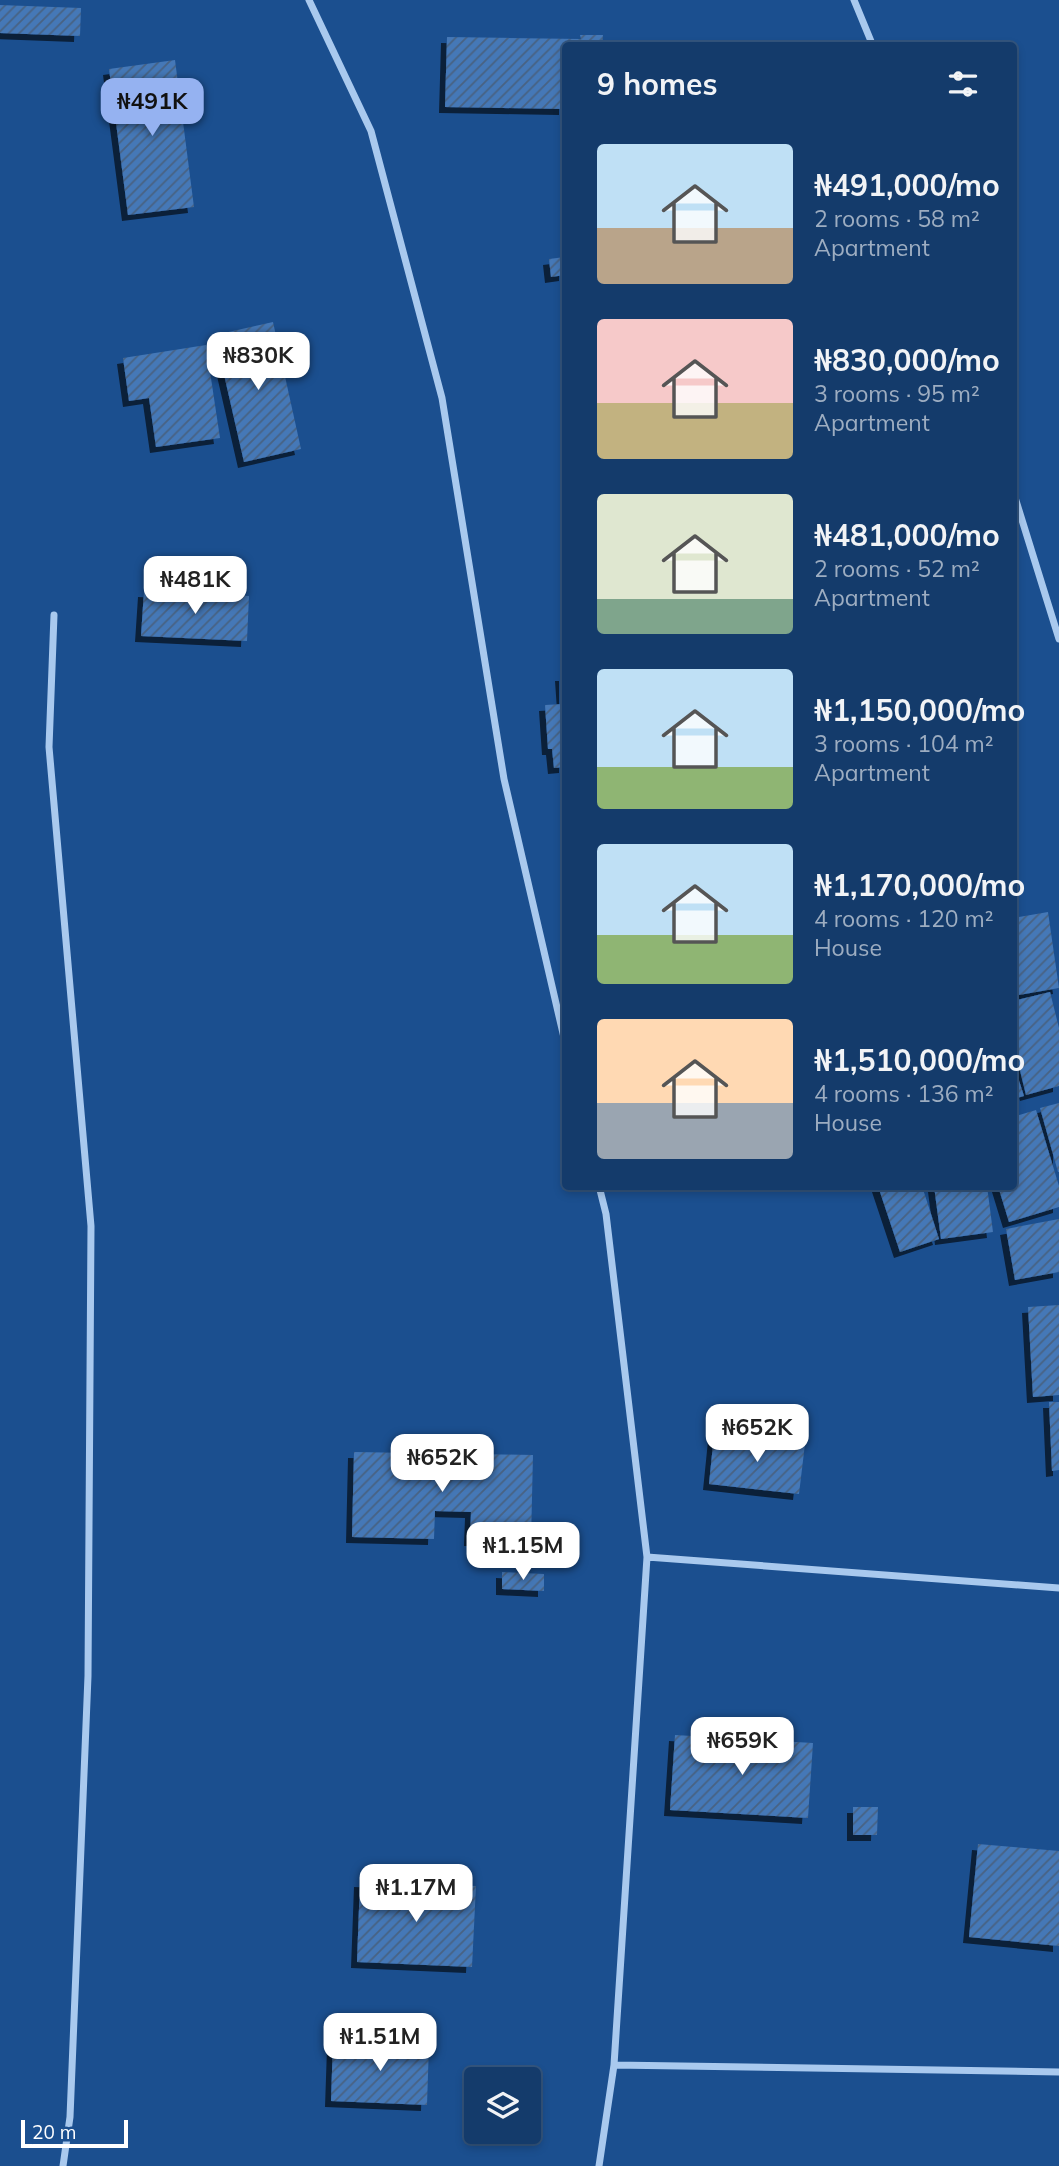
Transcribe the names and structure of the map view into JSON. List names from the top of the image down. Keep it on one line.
{"scale_bar":"20 m","page":{"heading":"9 homes","price":["₦491K","₦830K","₦481K","₦652K","₦652K","₦1.15M","₦659K","₦1.17M","₦1.51M"],"list":[{"name":"₦491,000/mo","note":"2 rooms · 58 m² · Apartment"},{"name":"₦830,000/mo","note":"3 rooms · 95 m² · Apartment"},{"name":"₦481,000/mo","note":"2 rooms · 52 m² · Apartment"},{"name":"₦1,150,000/mo","note":"3 rooms · 104 m² · Apartment"},{"name":"₦1,170,000/mo","note":"4 rooms · 120 m² · House"},{"name":"₦1,510,000/mo","note":"4 rooms · 136 m² · House"}],"scale":"20 m"}}
